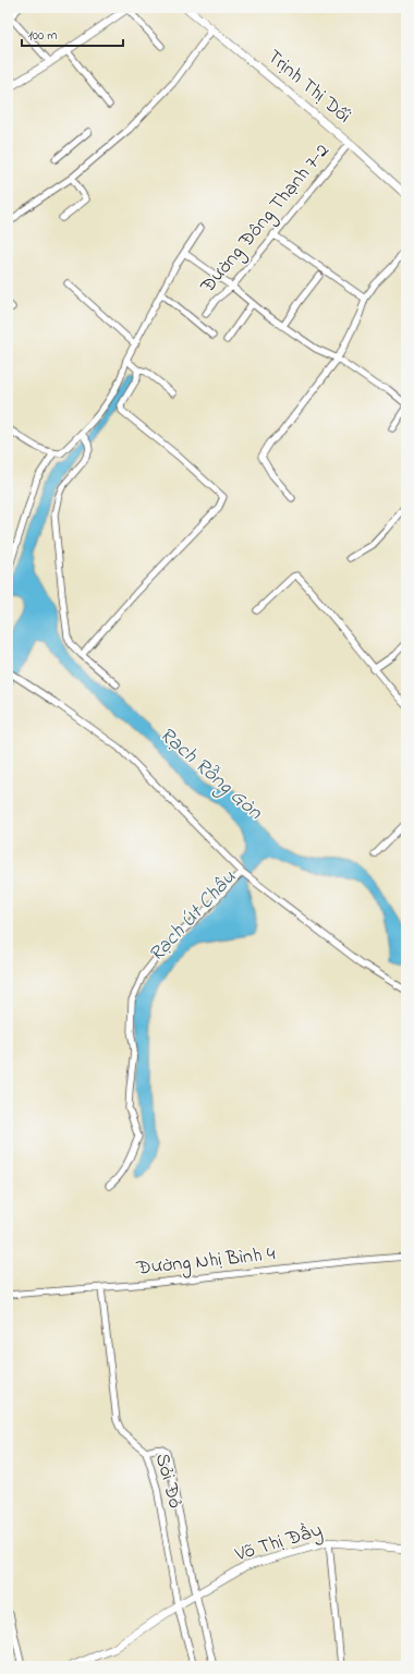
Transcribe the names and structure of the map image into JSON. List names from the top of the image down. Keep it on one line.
{"streets":{"street":["Trịnh Thị Dối","Đường Đông Thạnh 7-2","Đường Nhị Bình 4","Sỏi Đỏ","Võ Thị Đầy"]},"crossings":[["Trịnh Thị Dối","Đường Đông Thạnh 7-2"],["Đường Nhị Bình 4","Sỏi Đỏ"],["Sỏi Đỏ","Võ Thị Đầy"]],"water":["Rạch Rỗng Gòn","Rạch Út Châu"],"scale_bar":"100 m"}
